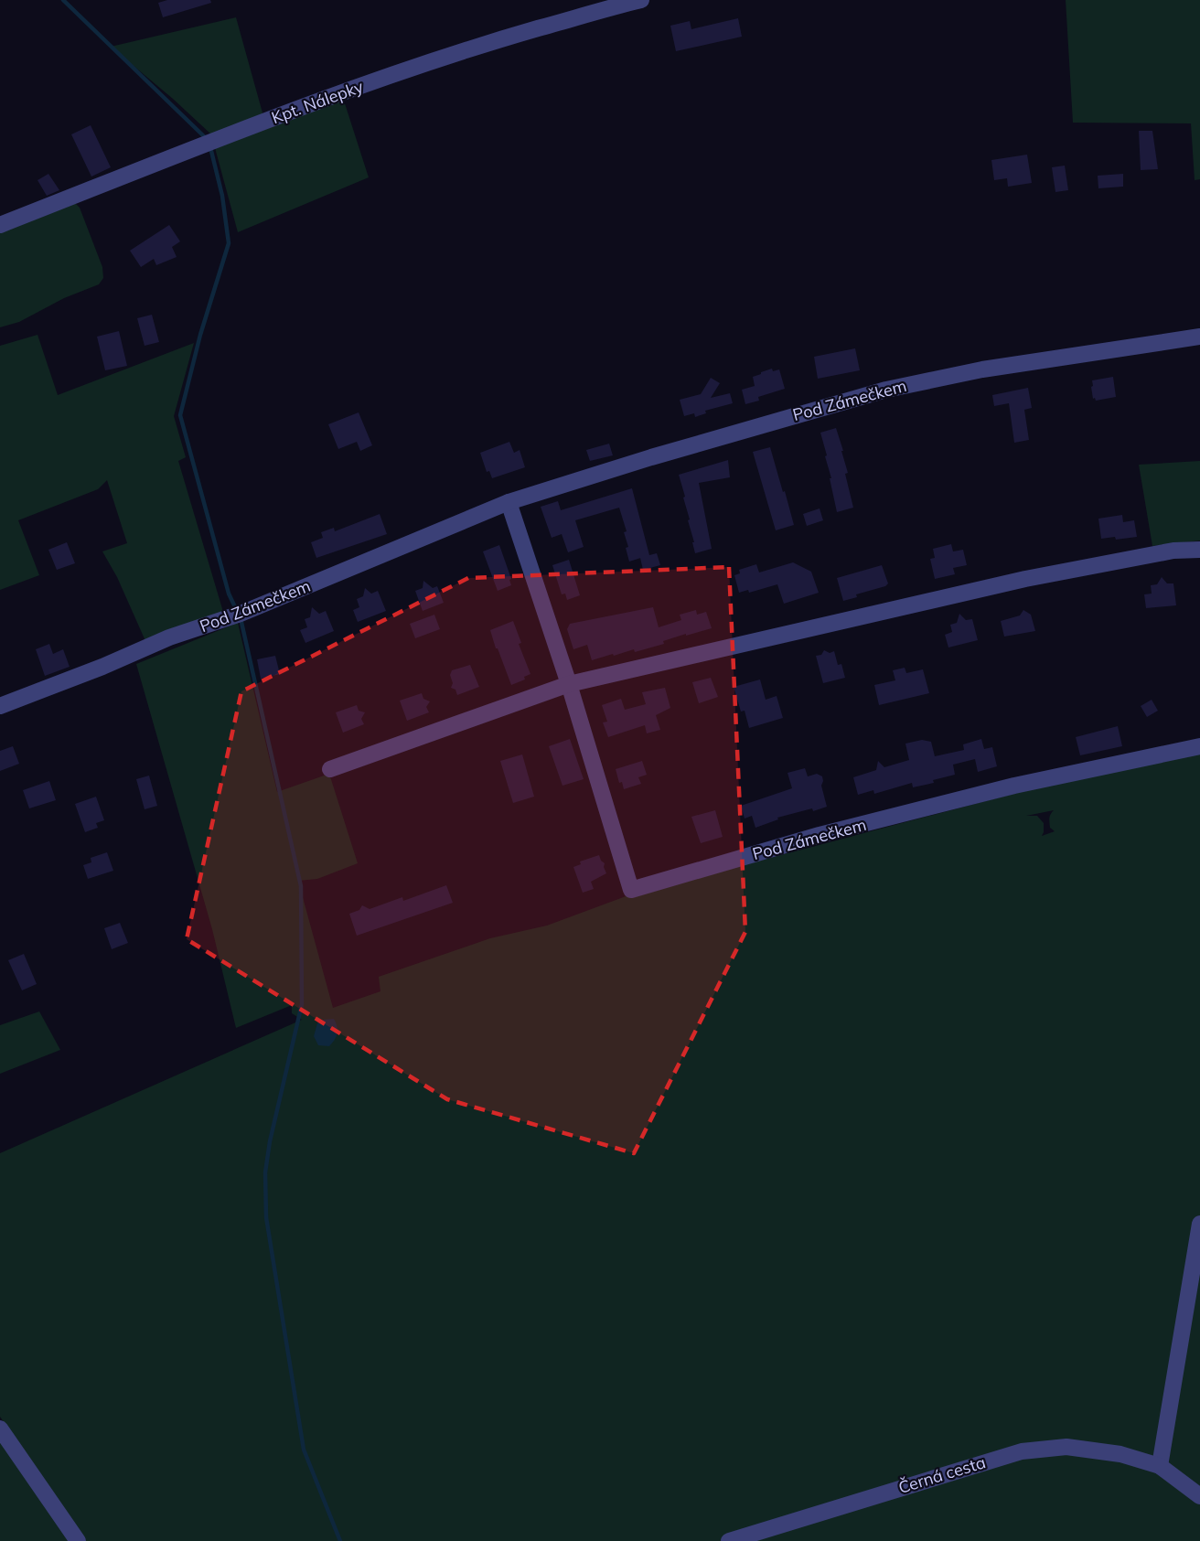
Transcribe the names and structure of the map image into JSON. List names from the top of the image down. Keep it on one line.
{"streets":{"street":["Kpt. Nálepky","Pod Zámečkem","Černá cesta"]}}
